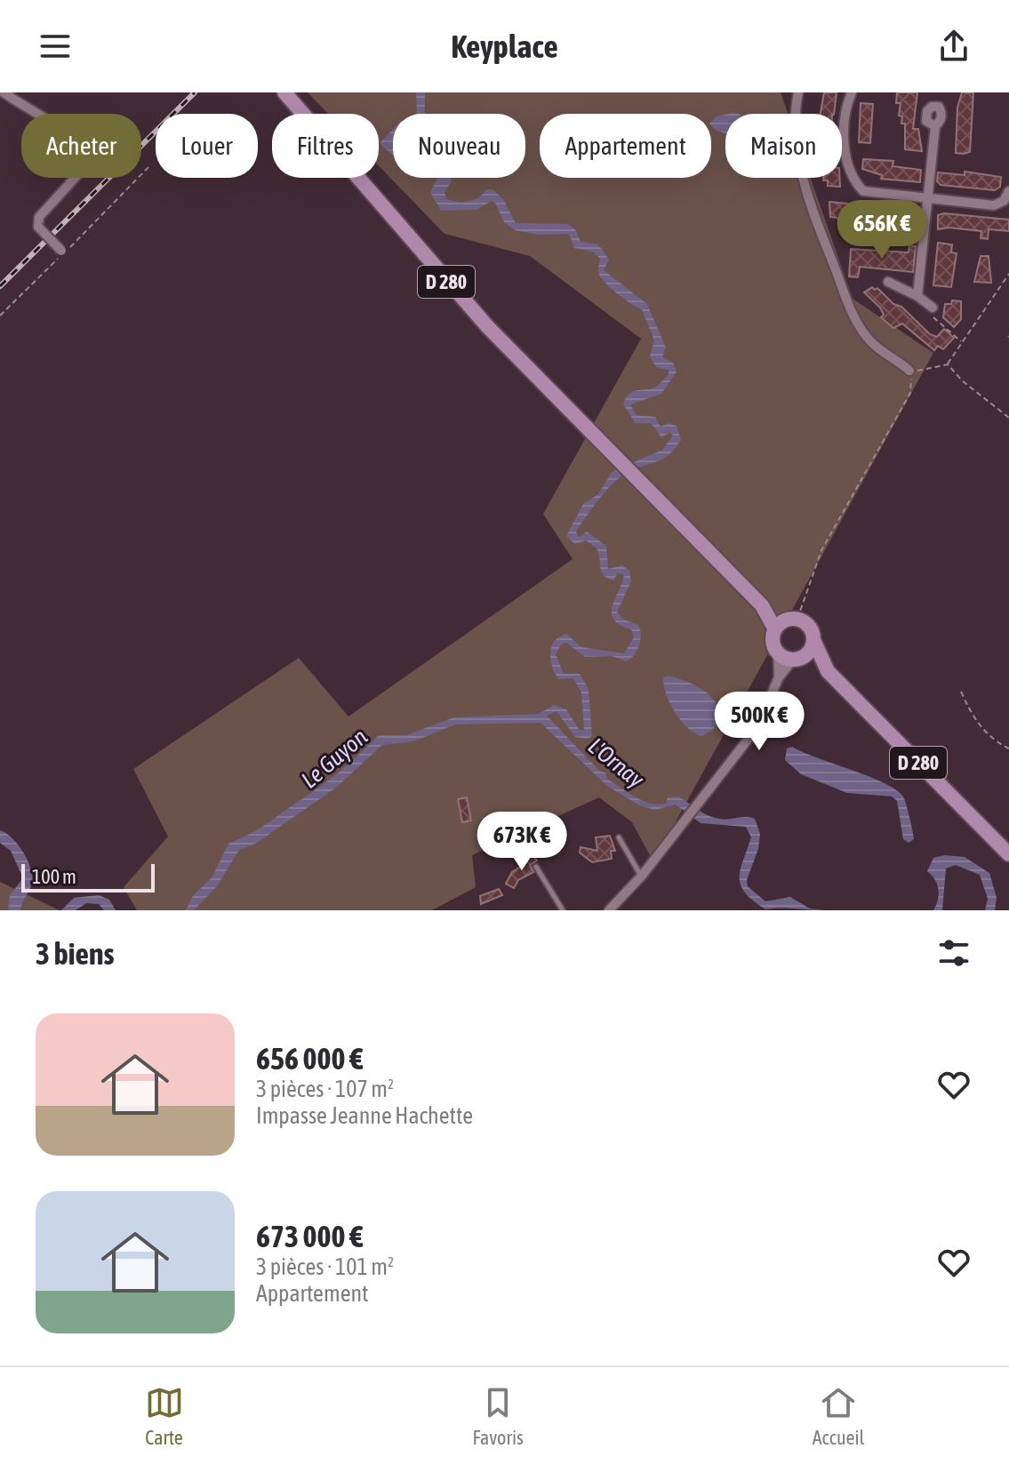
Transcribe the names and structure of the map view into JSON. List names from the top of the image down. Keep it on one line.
{"streets":{"main road":["D 280"]},"water":["Le Guyon","L'Ornay"],"scale_bar":"100 m","page":{"header":"Keyplace","chip":["Acheter","Louer","Filtres","Nouveau","Appartement","Maison"],"price":["656K €","500K €","673K €"],"scale":"100 m","heading":"3 biens","list":[{"name":"656 000 €","note":"3 pièces · 107 m² · Impasse Jeanne Hachette"},{"name":"673 000 €","note":"3 pièces · 101 m² · Appartement"}],"tabs":["Carte","Favoris","Accueil"]}}
